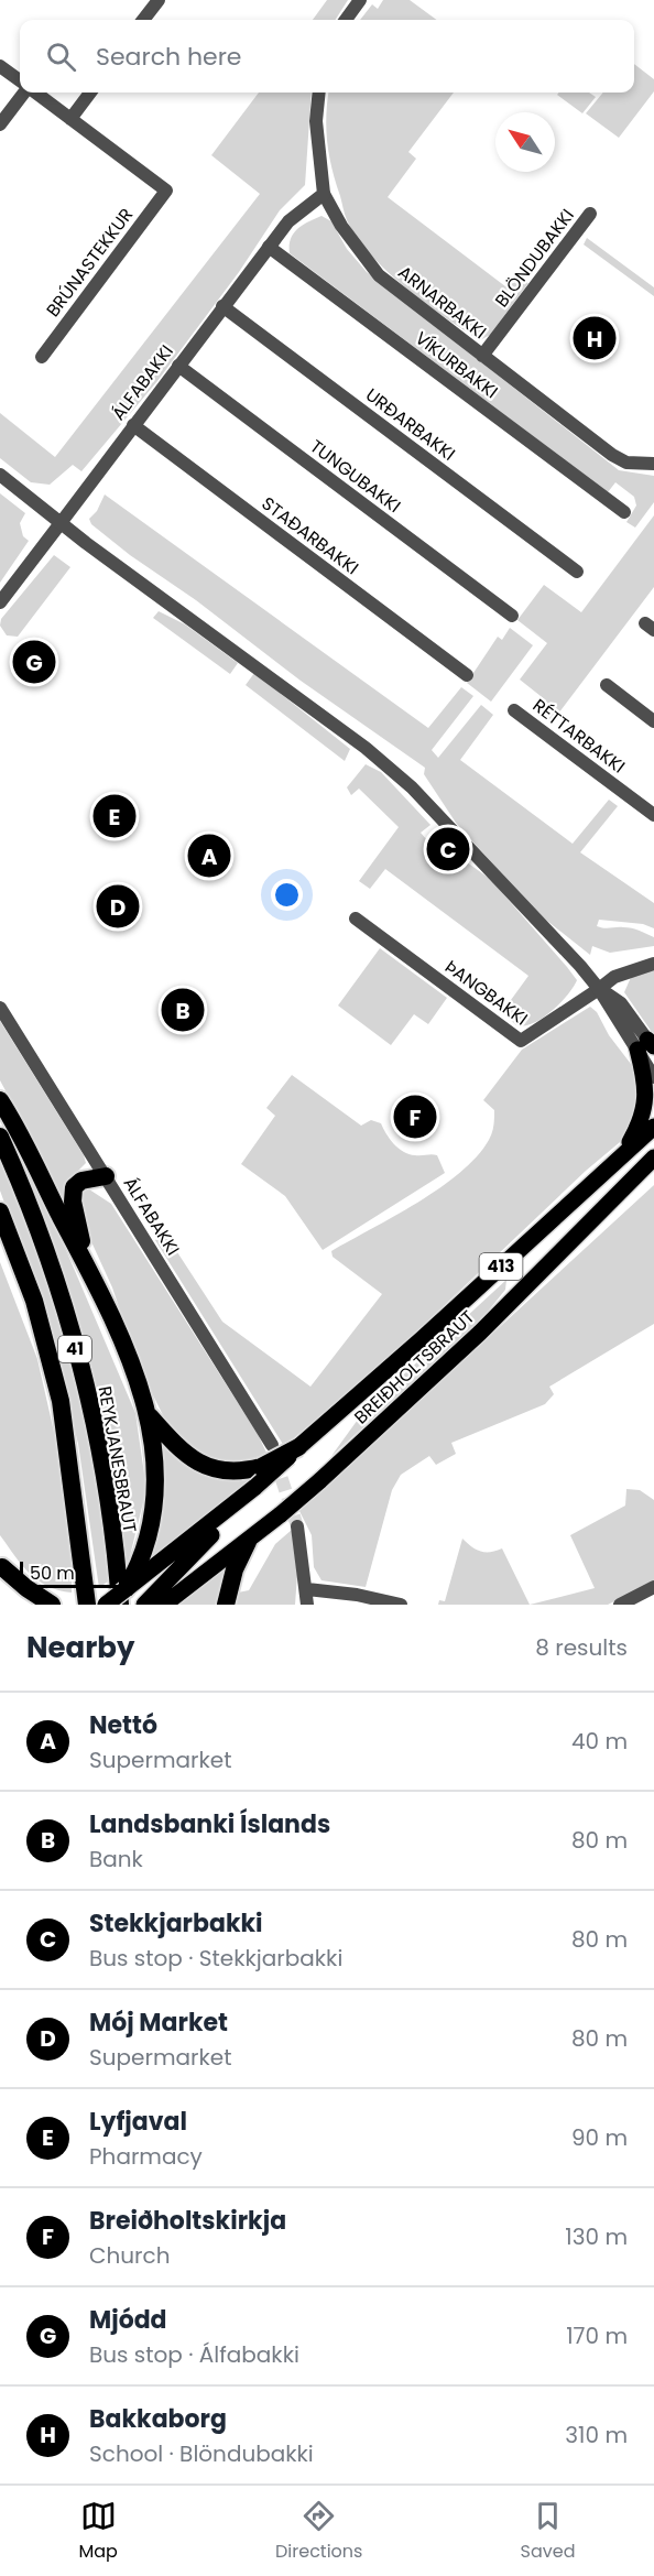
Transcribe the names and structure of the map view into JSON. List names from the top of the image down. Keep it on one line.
{"streets":{"highway":["41","REYKJANESBRAUT"],"main road":["413","BREIÐHOLTSBRAUT"],"street":["BLÖNDUBAKKI","BRÚNASTEKKUR","ARNARBAKKI","VÍKURBAKKI","ÁLFABAKKI","URÐARBAKKI","TUNGUBAKKI","STAÐARBAKKI","RÉTTARBAKKI","ÞANGBAKKI"]},"crossings":[["BLÖNDUBAKKI","ARNARBAKKI"],["ARNARBAKKI","ÁLFABAKKI"],["VÍKURBAKKI","ÁLFABAKKI"],["ÁLFABAKKI","URÐARBAKKI"],["ÁLFABAKKI","TUNGUBAKKI"],["ÁLFABAKKI","STAÐARBAKKI"],["413","BREIÐHOLTSBRAUT"],["413","REYKJANESBRAUT"]],"scale_bar":"50 m","north":"top left","page":{"search":"Search here","pins":["H","G","E","C","A","D","B","F"],"scale":"50 m","heading":["Nearby","8 results"],"list":[{"mark":"A","name":"Nettó","note":"Supermarket","value":"40 m"},{"mark":"B","name":"Landsbanki Íslands","note":"Bank","value":"80 m"},{"mark":"C","name":"Stekkjarbakki","note":"Bus stop · Stekkjarbakki","value":"80 m"},{"mark":"D","name":"Mój Market","note":"Supermarket","value":"80 m"},{"mark":"E","name":"Lyfjaval","note":"Pharmacy","value":"90 m"},{"mark":"F","name":"Breiðholtskirkja","note":"Church","value":"130 m"},{"mark":"G","name":"Mjódd","note":"Bus stop · Álfabakki","value":"170 m"},{"mark":"H","name":"Bakkaborg","note":"School · Blöndubakki","value":"310 m"}],"nav":["Map","Directions","Saved"]}}
